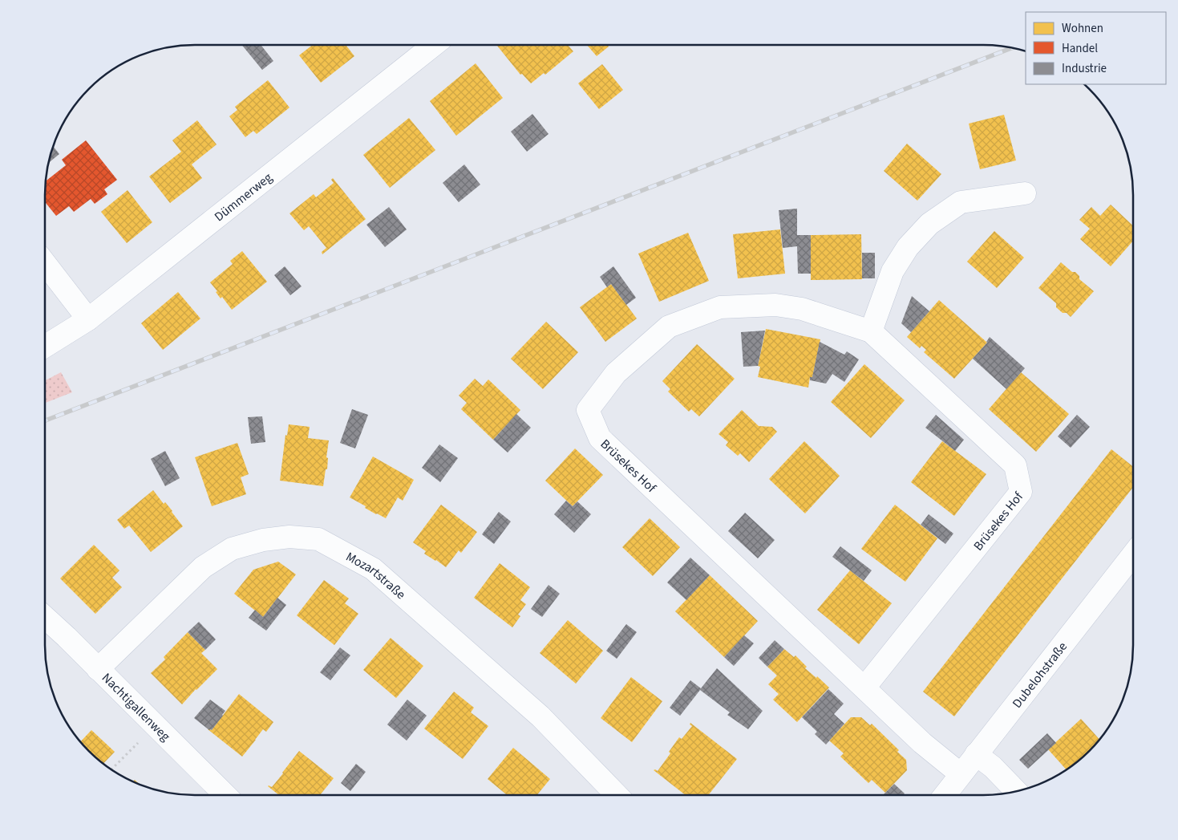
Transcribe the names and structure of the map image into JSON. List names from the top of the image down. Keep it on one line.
{"streets":{"street":["Dümmerweg","Brüsekes Hof","Mozartstraße","Dubelohstraße","Nachtigallenweg"]},"crossings":[["Brüsekes Hof","Dubelohstraße"],["Mozartstraße","Nachtigallenweg"]],"legend":["Wohnen","Handel","Industrie"]}
